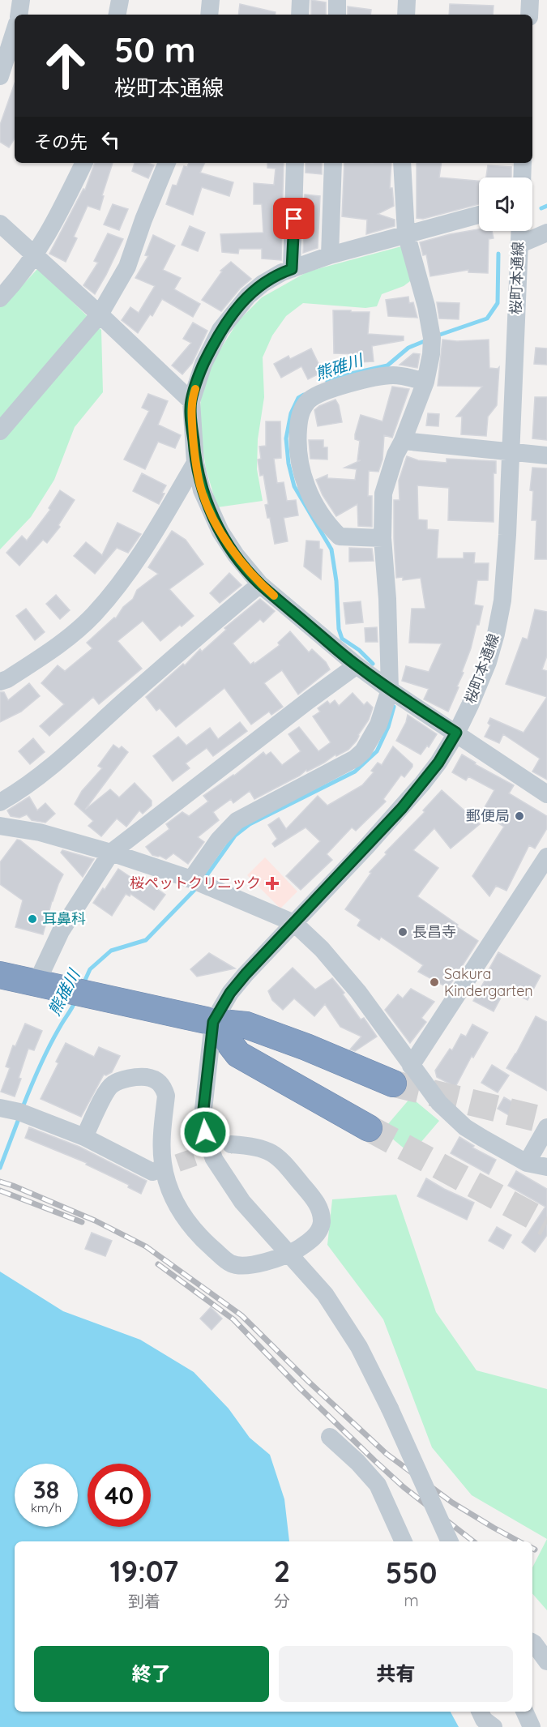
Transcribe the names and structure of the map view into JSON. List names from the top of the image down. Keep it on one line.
{"streets":{"street":["桜町本通線"]},"water":["熊碓川"],"places":{"other":["郵便局","耳鼻科","長昌寺","Sakura Kindergarten"],"health":["桜ペットクリニック"]},"page":{"turn":["50 m","桜町本通線"],"then":"その先","speed":"38 km/h","limit":"40","eta":["19:07","到着","2","分","550","m"],"buttons":["終了","共有"]}}
